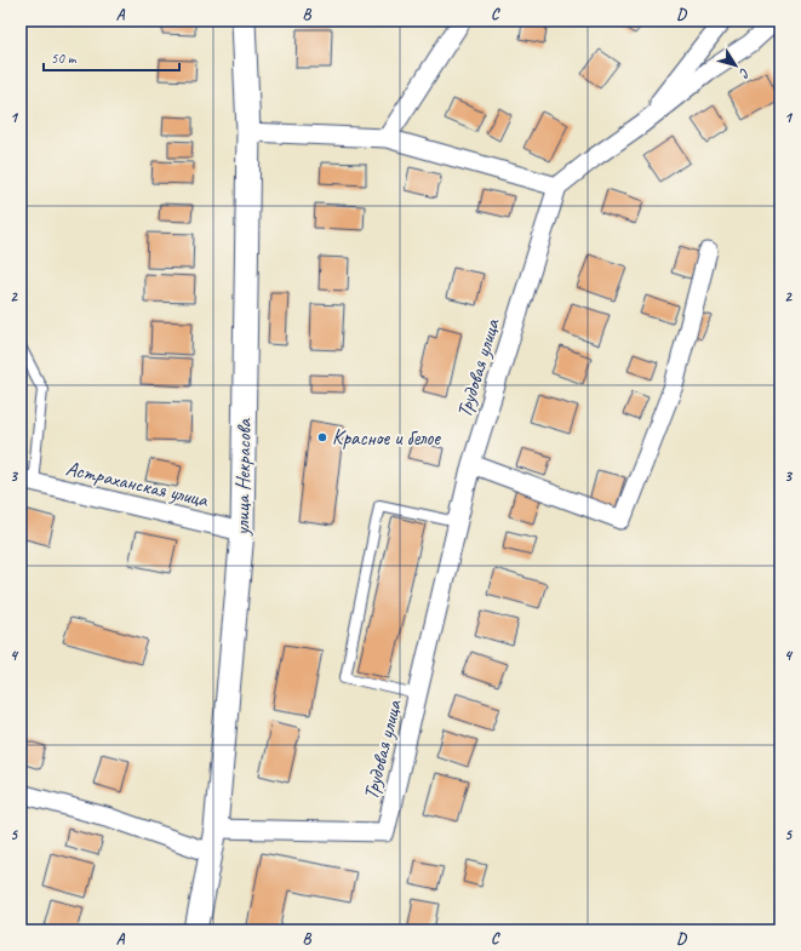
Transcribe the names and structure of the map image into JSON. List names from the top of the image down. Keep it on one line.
{"streets":{"street":["Трудовая улица","улица Некрасова","Астраханская улица"]},"crossings":[["Трудовая улица","улица Некрасова"],["улица Некрасова","Астраханская улица"]],"places":["Красное и белое"],"scale_bar":"50 m","north":"bottom right","grid":{"columns":["A","B","C","D"],"rows":["1","2","3","4","5"]}}
